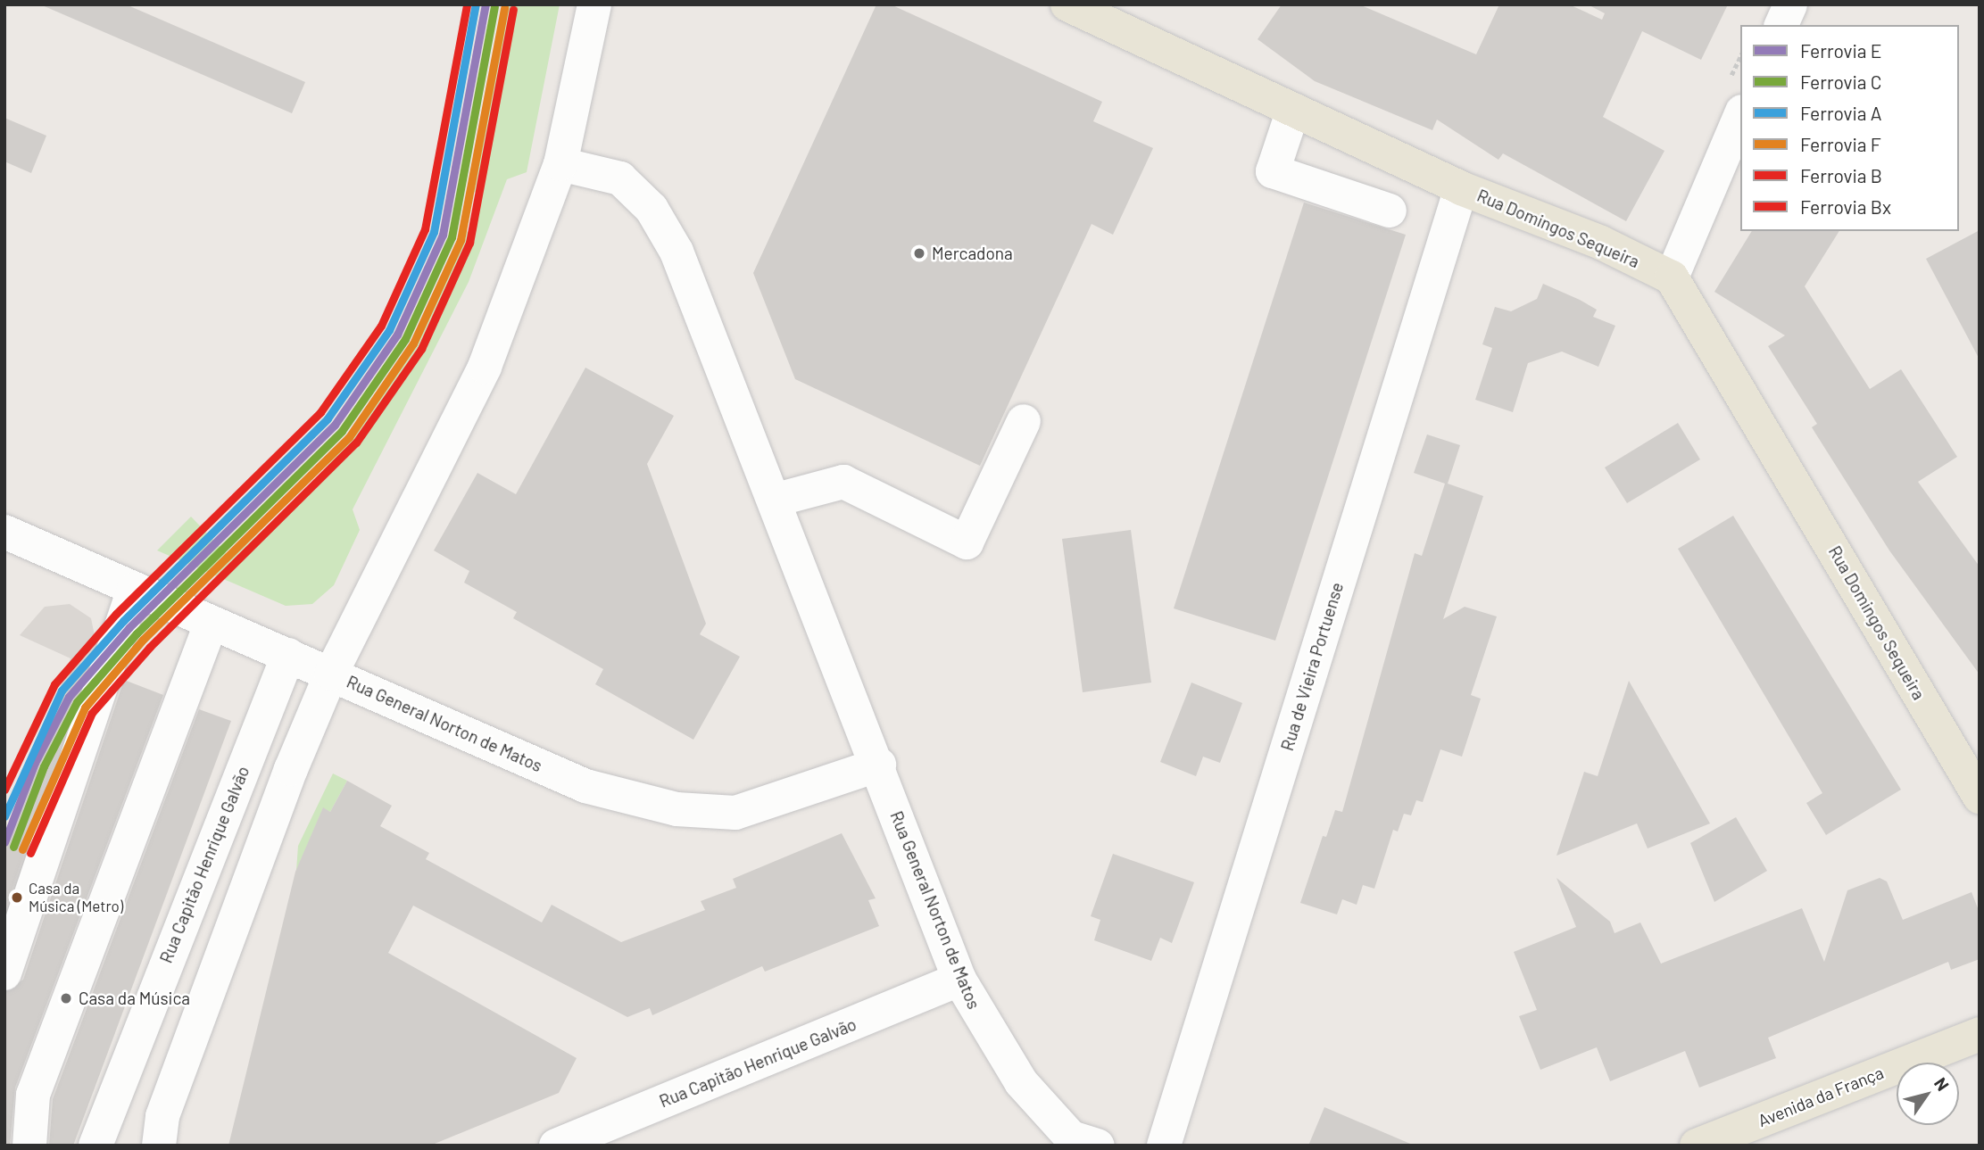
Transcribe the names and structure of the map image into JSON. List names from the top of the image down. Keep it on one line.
{"streets":{"main road":["Rua Domingos Sequeira","Avenida da França"],"street":["Rua de Vieira Portuense","Rua General Norton de Matos","Rua Capitão Henrique Galvão"]},"crossings":[["Rua Domingos Sequeira","Rua de Vieira Portuense"],["Rua General Norton de Matos","Rua Capitão Henrique Galvão"]],"places":["Mercadona","Casa da Música (Metro)","Casa da Música"],"lines":["rail line E","rail line A","rail line B","rail line C","rail line F","rail line Bx"],"legend":["Ferrovia E","Ferrovia C","Ferrovia A","Ferrovia F","Ferrovia B","Ferrovia Bx"],"north":"top right"}
